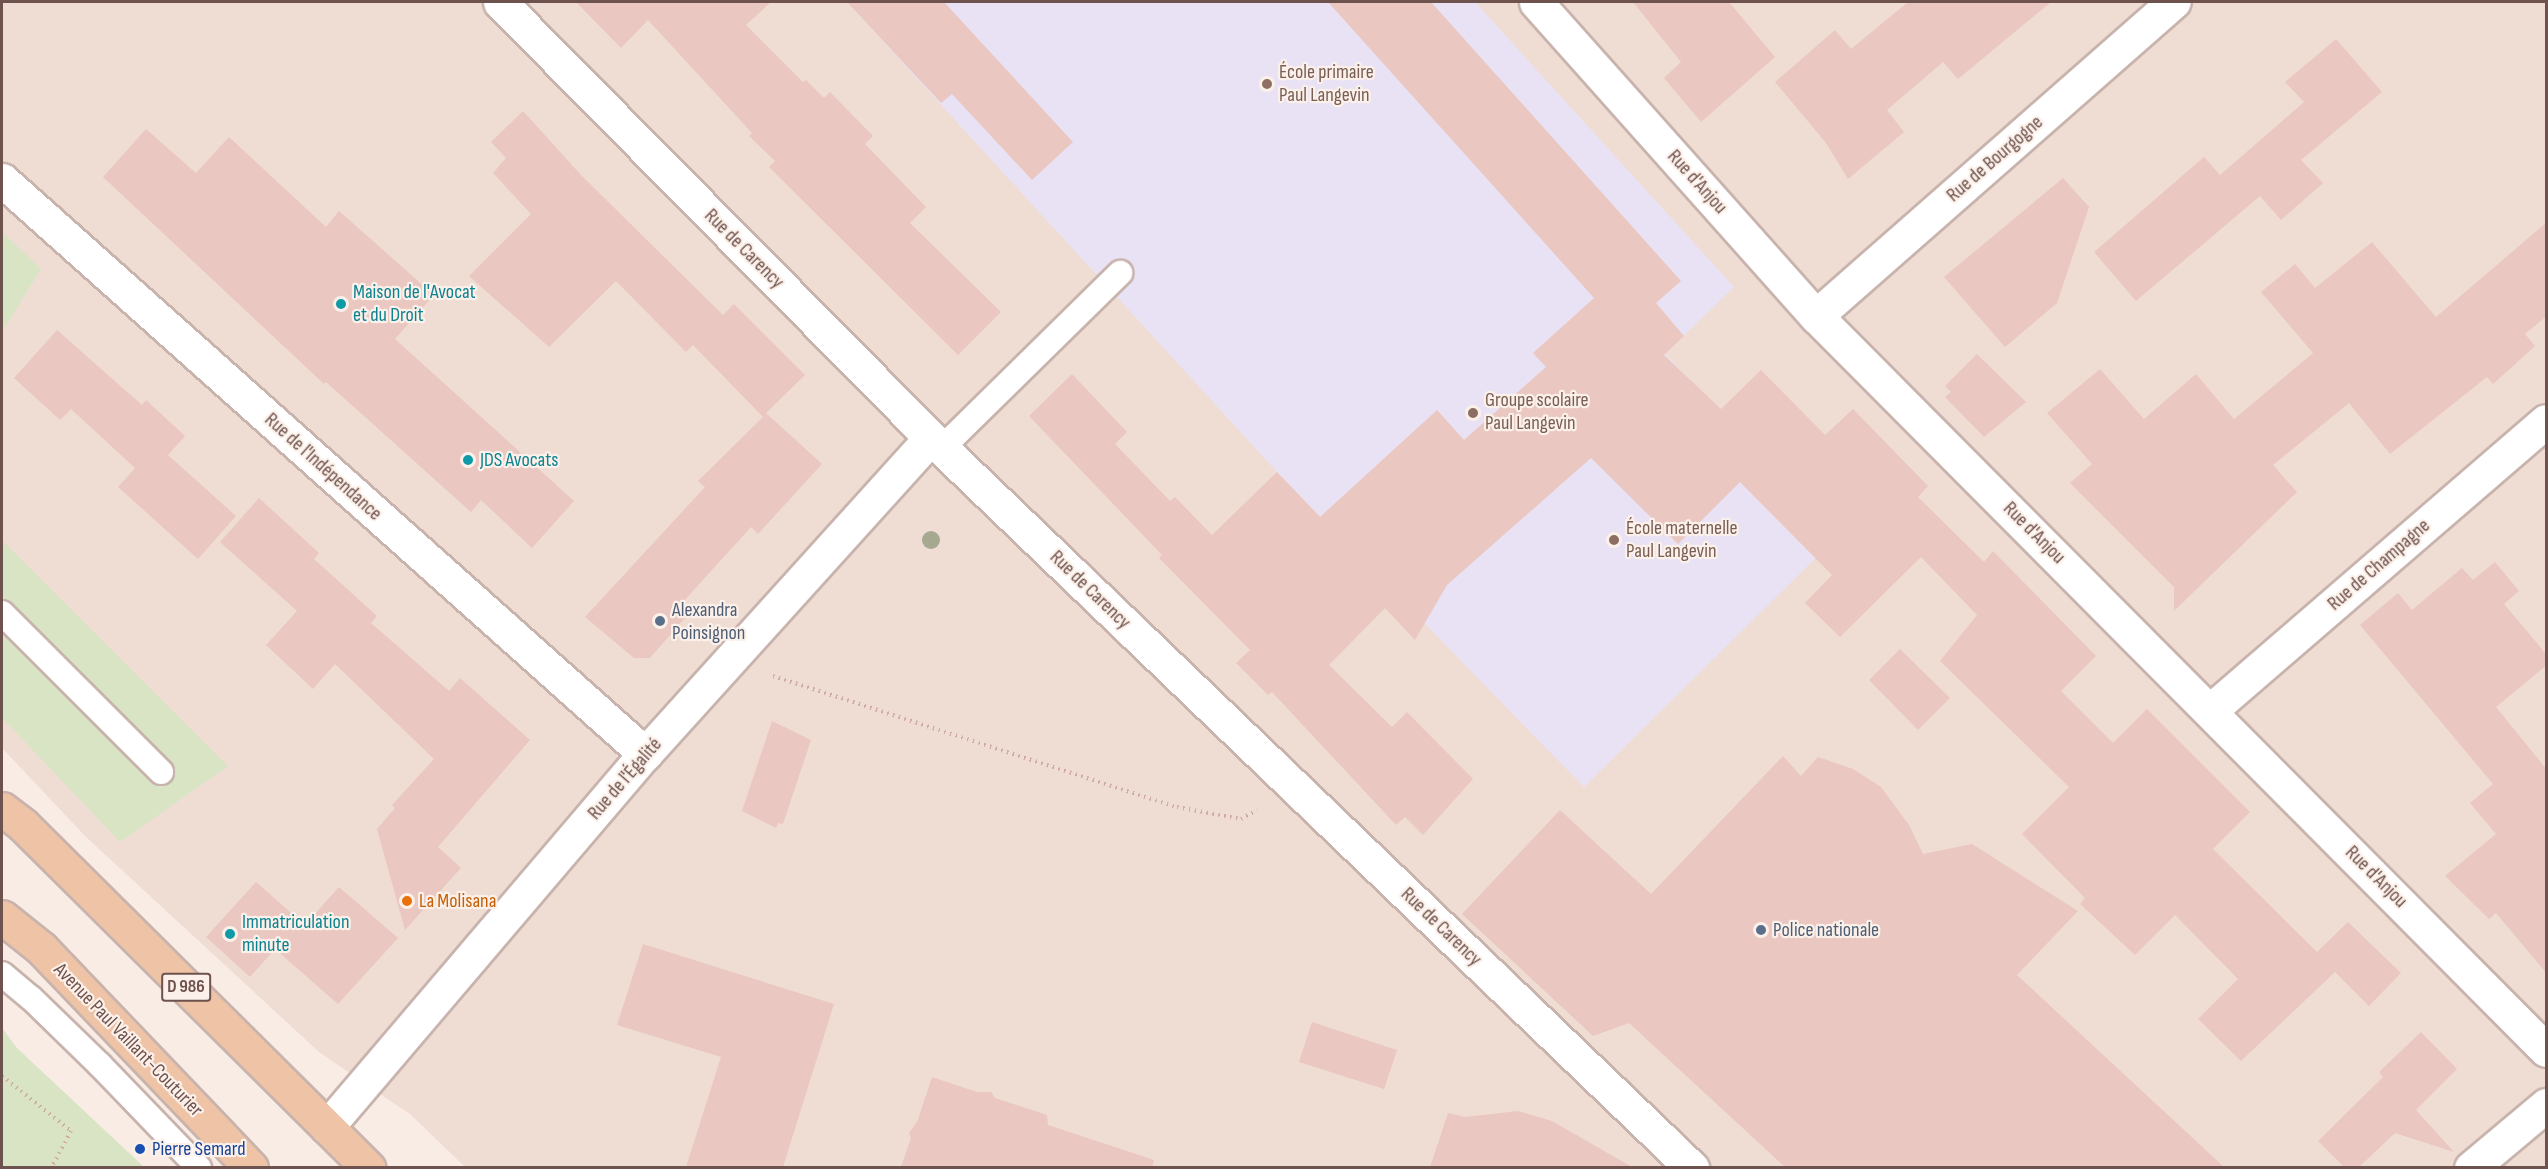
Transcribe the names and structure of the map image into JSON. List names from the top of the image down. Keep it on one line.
{"streets":{"main road":["D 986","Avenue Paul Vaillant-Couturier"],"street":["Rue de Bourgogne","Rue d'Anjou","Rue de Carency","Rue de l'Indépendance","Rue de Champagne","Rue de l'Égalité"]},"crossings":[["Rue de Bourgogne","Rue d'Anjou"],["Rue d'Anjou","Rue de Champagne"],["Rue de Carency","Rue de l'Égalité"],["Rue de l'Indépendance","Rue de l'Égalité"],["Rue de l'Égalité","D 986"]],"places":["École primaire Paul Langevin","Maison de l'Avocat et du Droit","Groupe scolaire Paul Langevin","JDS Avocats","École maternelle Paul Langevin","Alexandra Poinsignon","La Molisana","Police nationale","Immatriculation minute","Pierre Semard"]}
